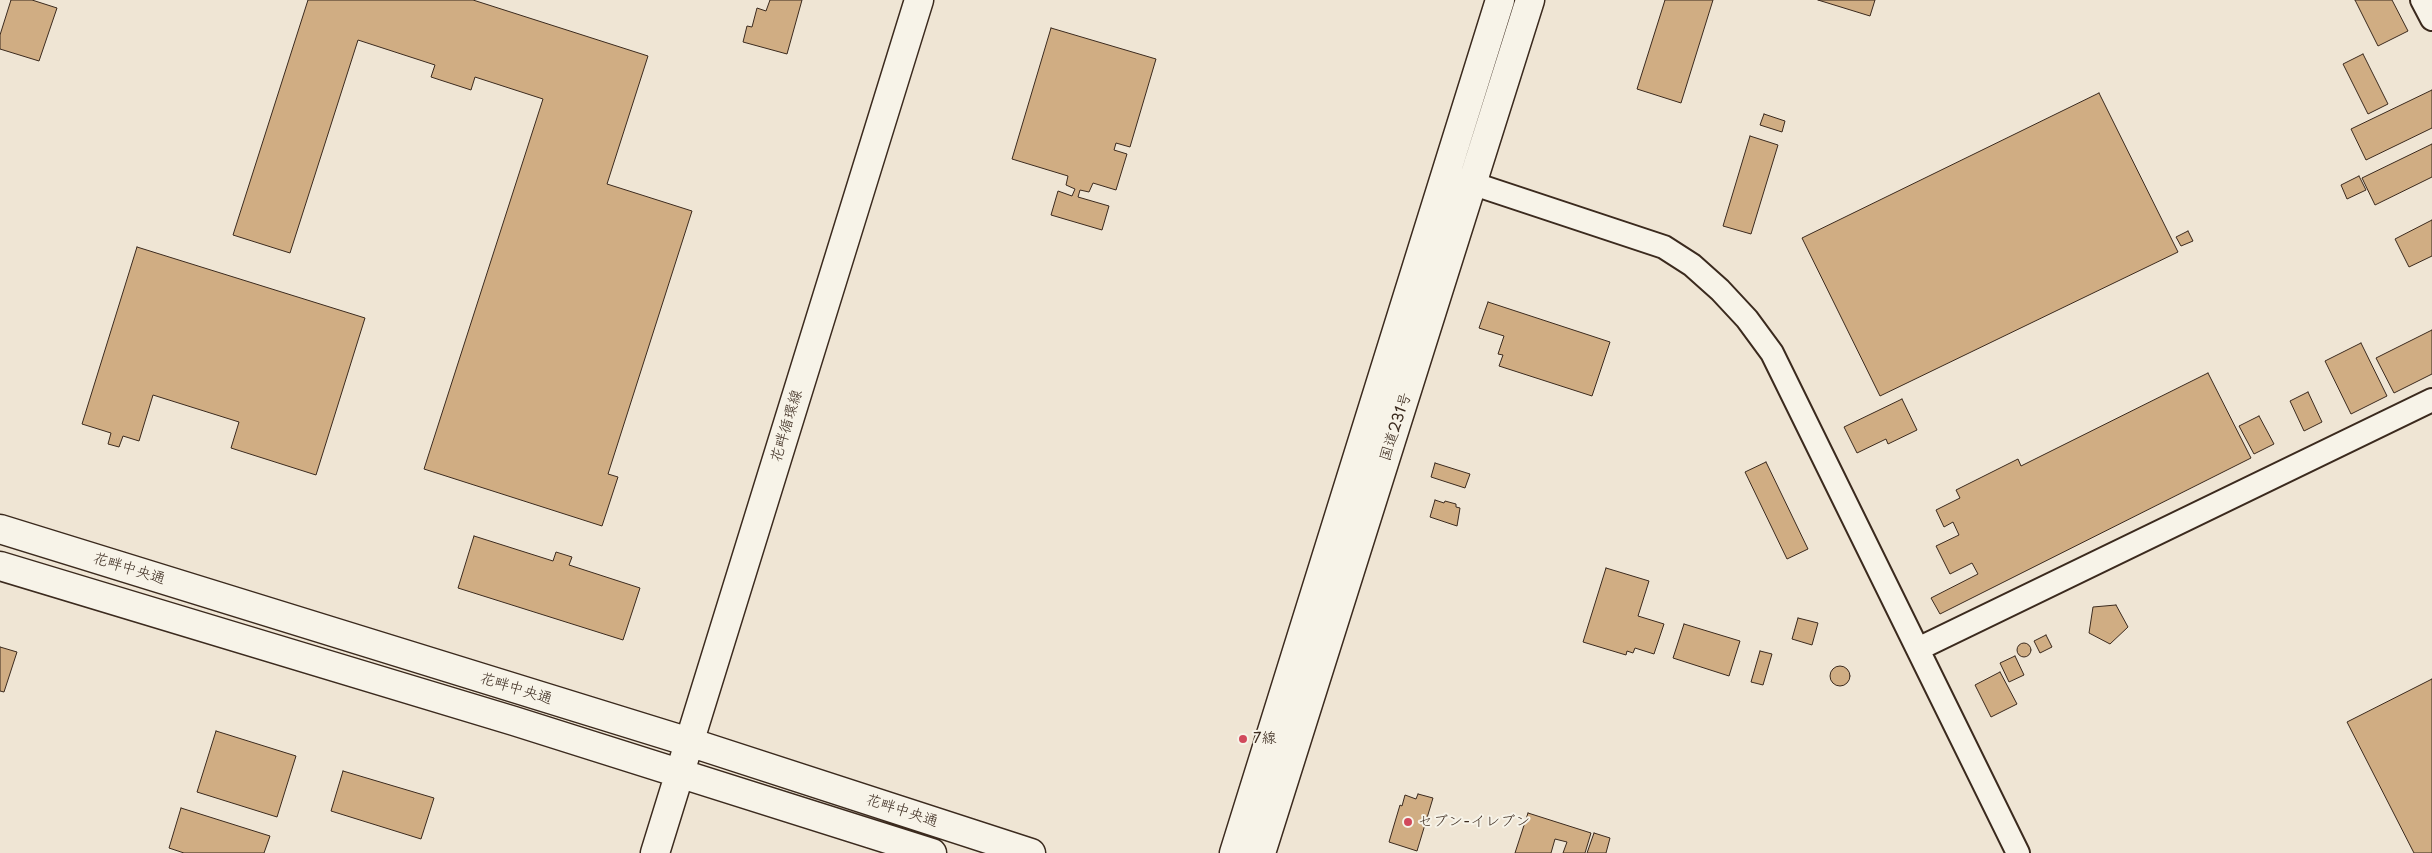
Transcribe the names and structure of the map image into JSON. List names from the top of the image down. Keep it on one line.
{"streets":{"main road":["花畔循環線","国道231号","花畔中央通"]},"crossings":[["花畔循環線","花畔中央通"]],"places":["7線","セブン-イレブン"]}
